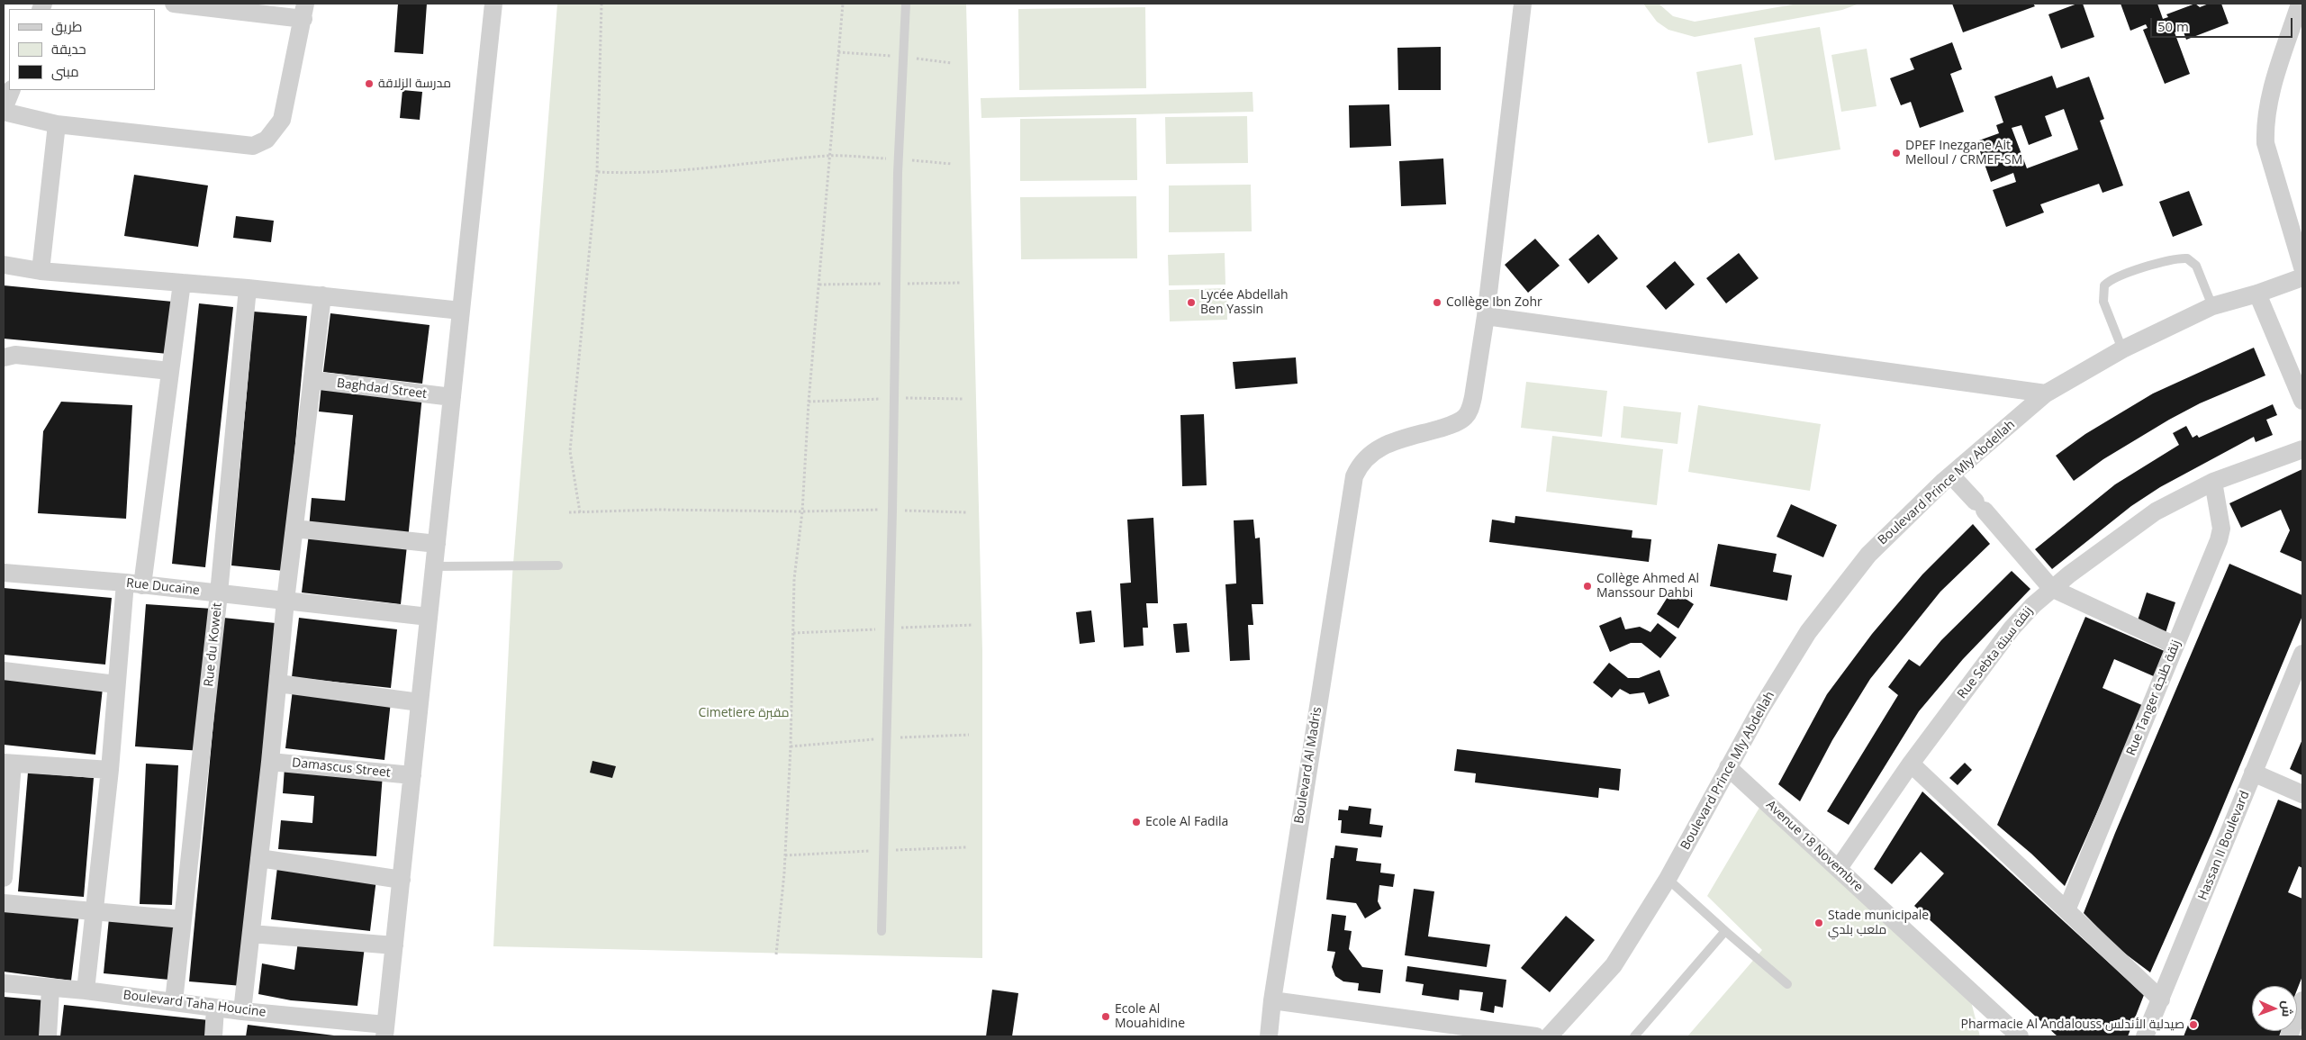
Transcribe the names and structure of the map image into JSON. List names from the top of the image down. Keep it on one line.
{"streets":{"street":["Baghdad Street","Boulevard Prince Mly Abdellah","Rue Ducaine","Rue du Koweit","Rue Sebta زنقة سبتة","Rue Tanger زنقة طنجة","Boulevard Al Madris","Damascus Street","Hassan II Boulevard","Avenue 18 Novembre","Boulevard Taha Houcine"]},"crossings":[["Boulevard Prince Mly Abdellah","Avenue 18 Novembre"],["Rue Ducaine","Rue du Koweit"],["Rue du Koweit","Boulevard Taha Houcine"],["Rue Sebta زنقة سبتة","Rue Tanger زنقة طنجة"],["Rue Sebta زنقة سبتة","Avenue 18 Novembre"]],"parks":["Cimetiere مقبرة"],"places":["مدرسة الزلاقة","DPEF Inezgane Ait Melloul / CRMEF-SM","Lycée Abdellah Ben Yassin","Collège Ibn Zohr","Collège Ahmed Al Manssour Dahbi","Ecole Al Fadila","Stade municipale ملعب بلدي","Ecole Al Mouahidine","Pharmacie Al Andalouss صيدلية الأندلس"],"legend":["طريق","حديقة","مبنى"],"scale_bar":"50 m","north":"right"}
